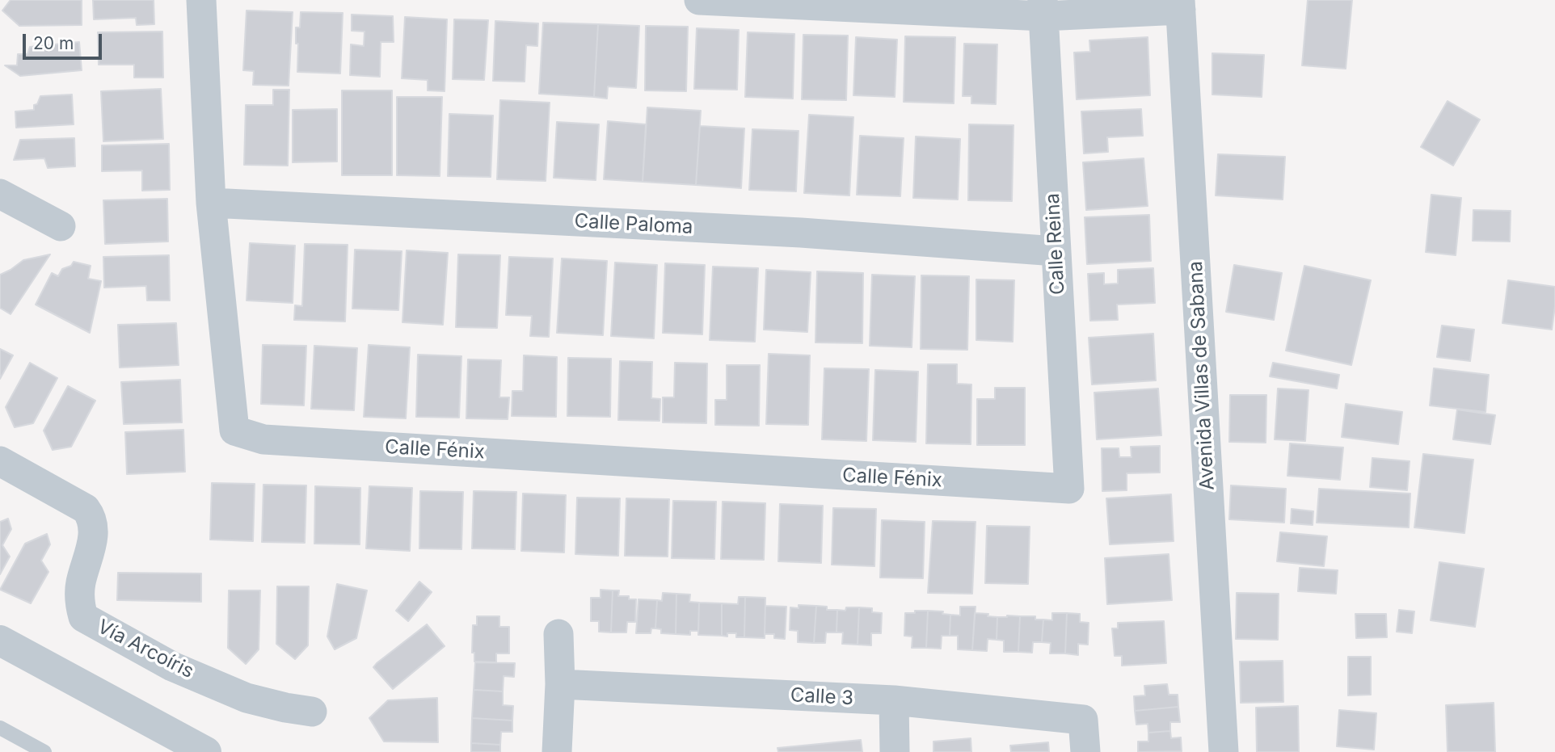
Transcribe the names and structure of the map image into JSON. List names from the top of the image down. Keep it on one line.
{"streets":{"street":["Calle Paloma","Calle Reina","Avenida Villas de Sabana","Calle Fénix","Vía Arcoíris","Calle 3"]},"crossings":[["Calle Paloma","Calle Reina"],["Calle Paloma","Calle Fénix"],["Calle Reina","Calle Fénix"]],"scale_bar":"20 m"}
